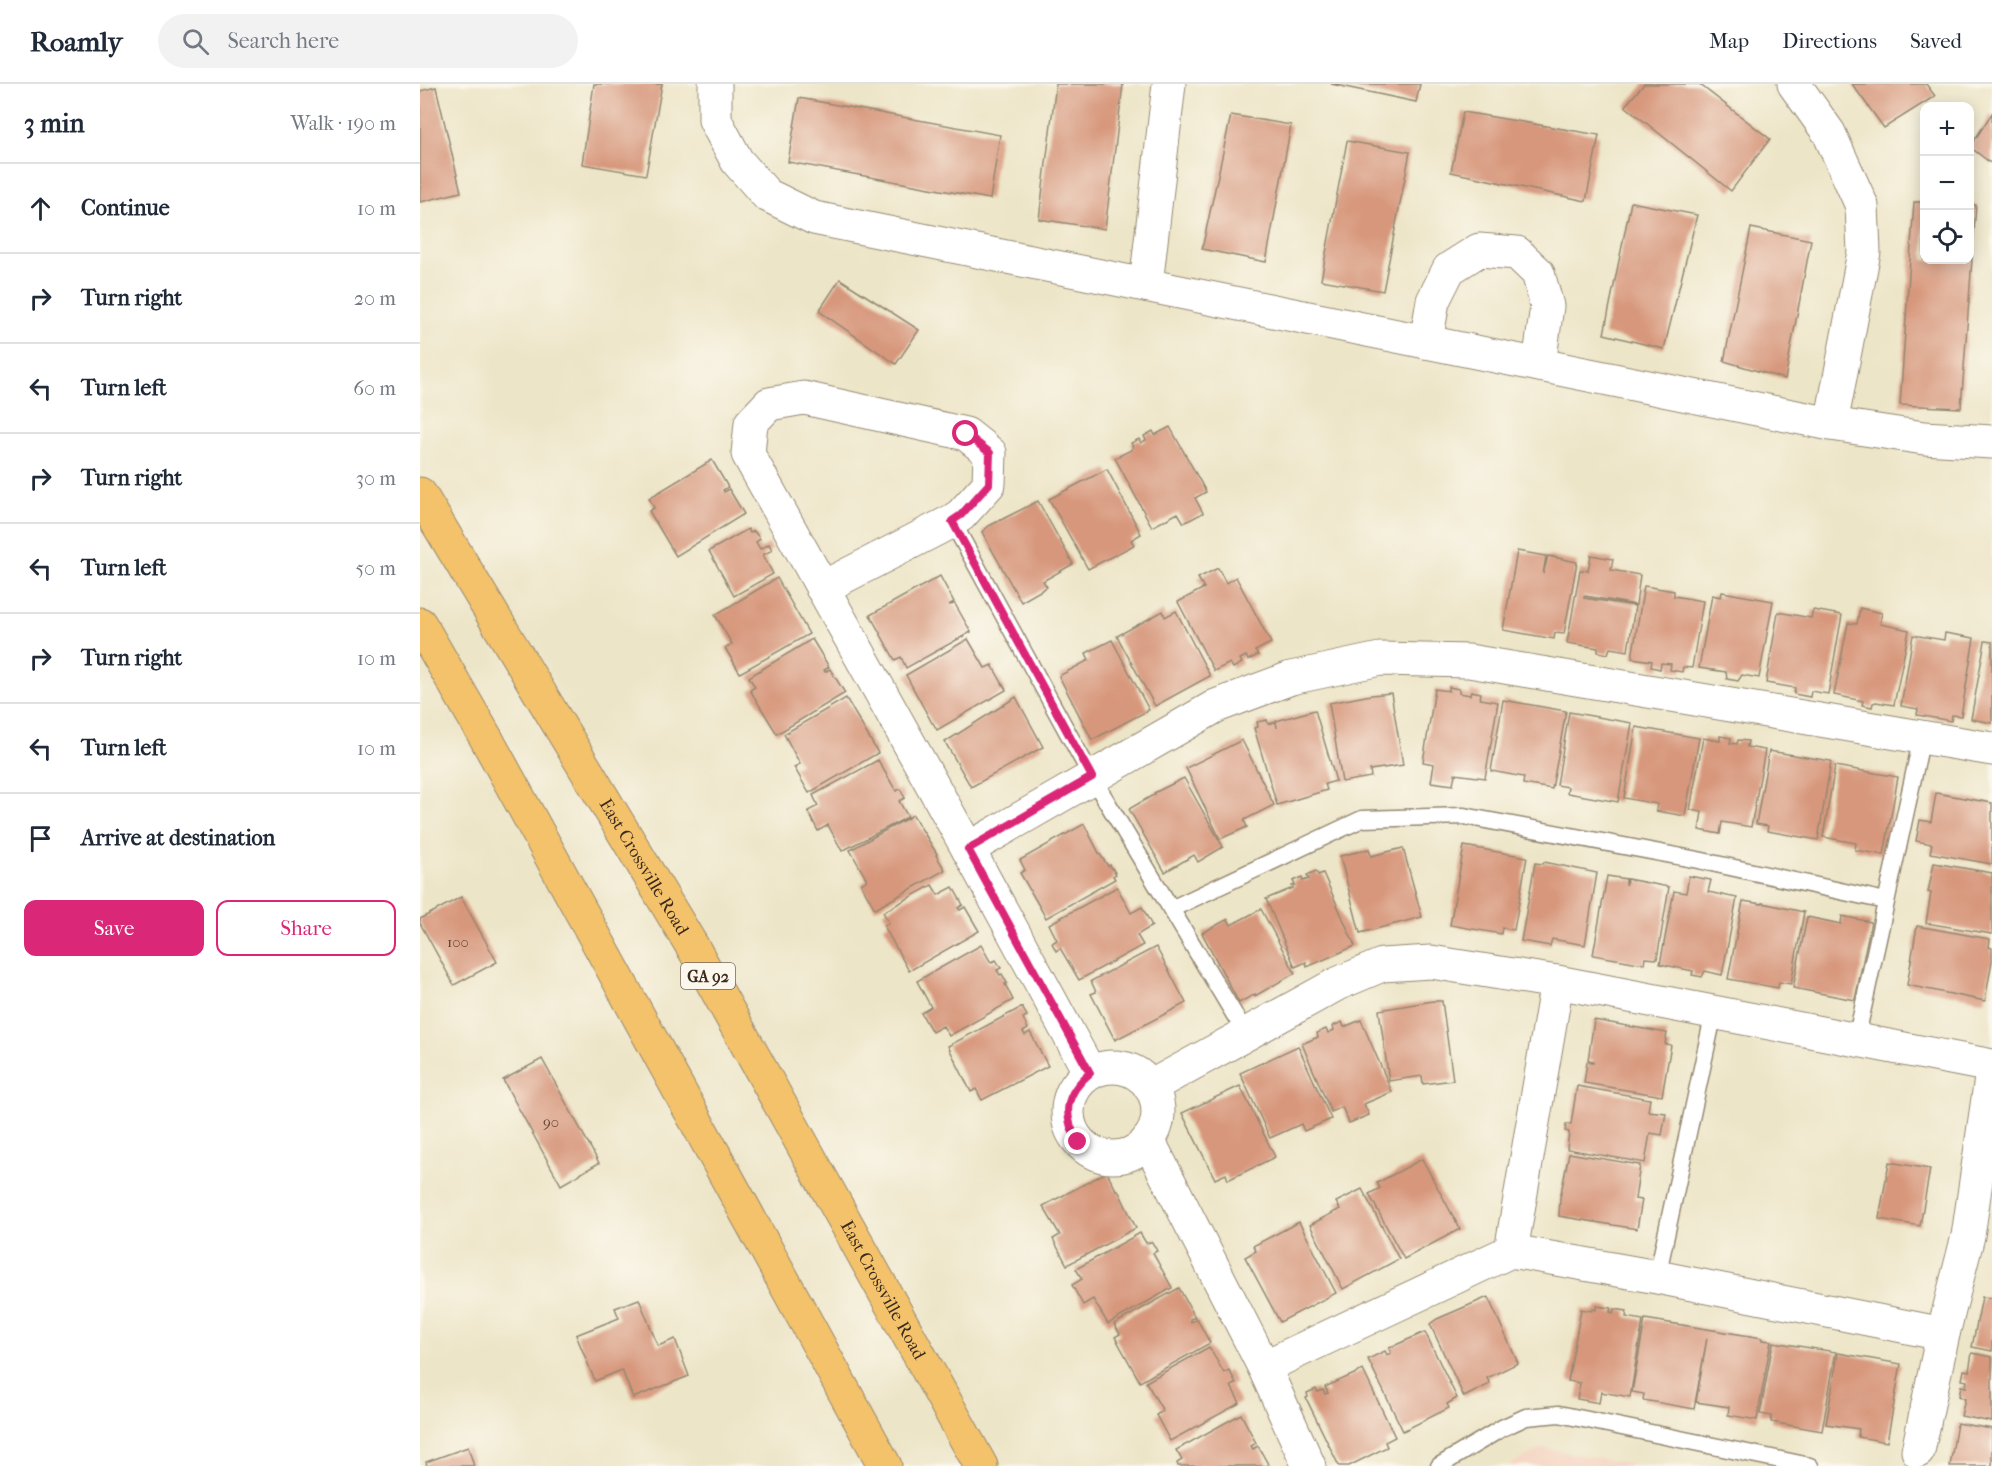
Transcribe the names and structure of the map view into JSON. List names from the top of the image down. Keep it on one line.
{"streets":{"main road":["East Crossville Road","GA 92"]},"house_numbers":["100","90"],"page":{"header":"Roamly","search":"Search here","nav":["Map","Directions","Saved"],"heading":["3 min","Walk · 190 m"],"map_buttons":["+","−"],"list":[["Continue","10 m"],["Turn right","20 m"],["Turn left","60 m"],["Turn right","30 m"],["Turn left","50 m"],["Turn right","10 m"],["Turn left","10 m"],"Arrive at destination"],"buttons":["Save","Share"]}}
